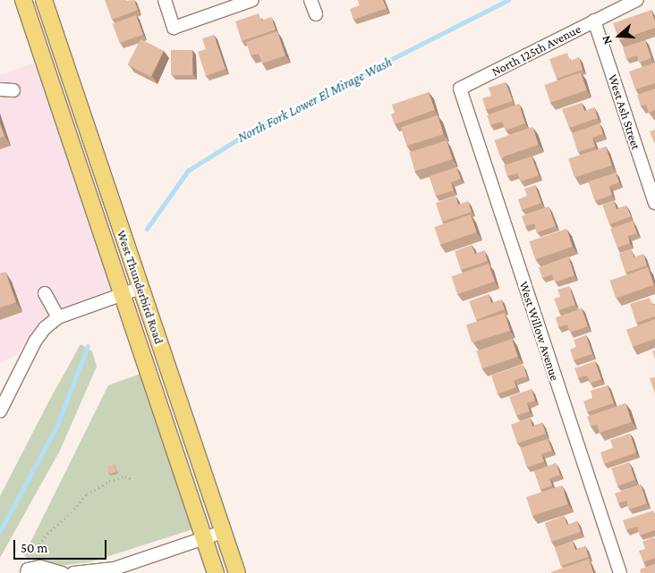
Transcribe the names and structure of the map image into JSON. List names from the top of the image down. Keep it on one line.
{"streets":{"main road":["West Thunderbird Road"],"street":["North 125th Avenue","West Ash Street","West Willow Avenue"]},"crossings":[["North 125th Avenue","West Ash Street"],["North 125th Avenue","West Willow Avenue"]],"water":["North Fork Lower El Mirage Wash"],"scale_bar":"50 m","north":"left"}
